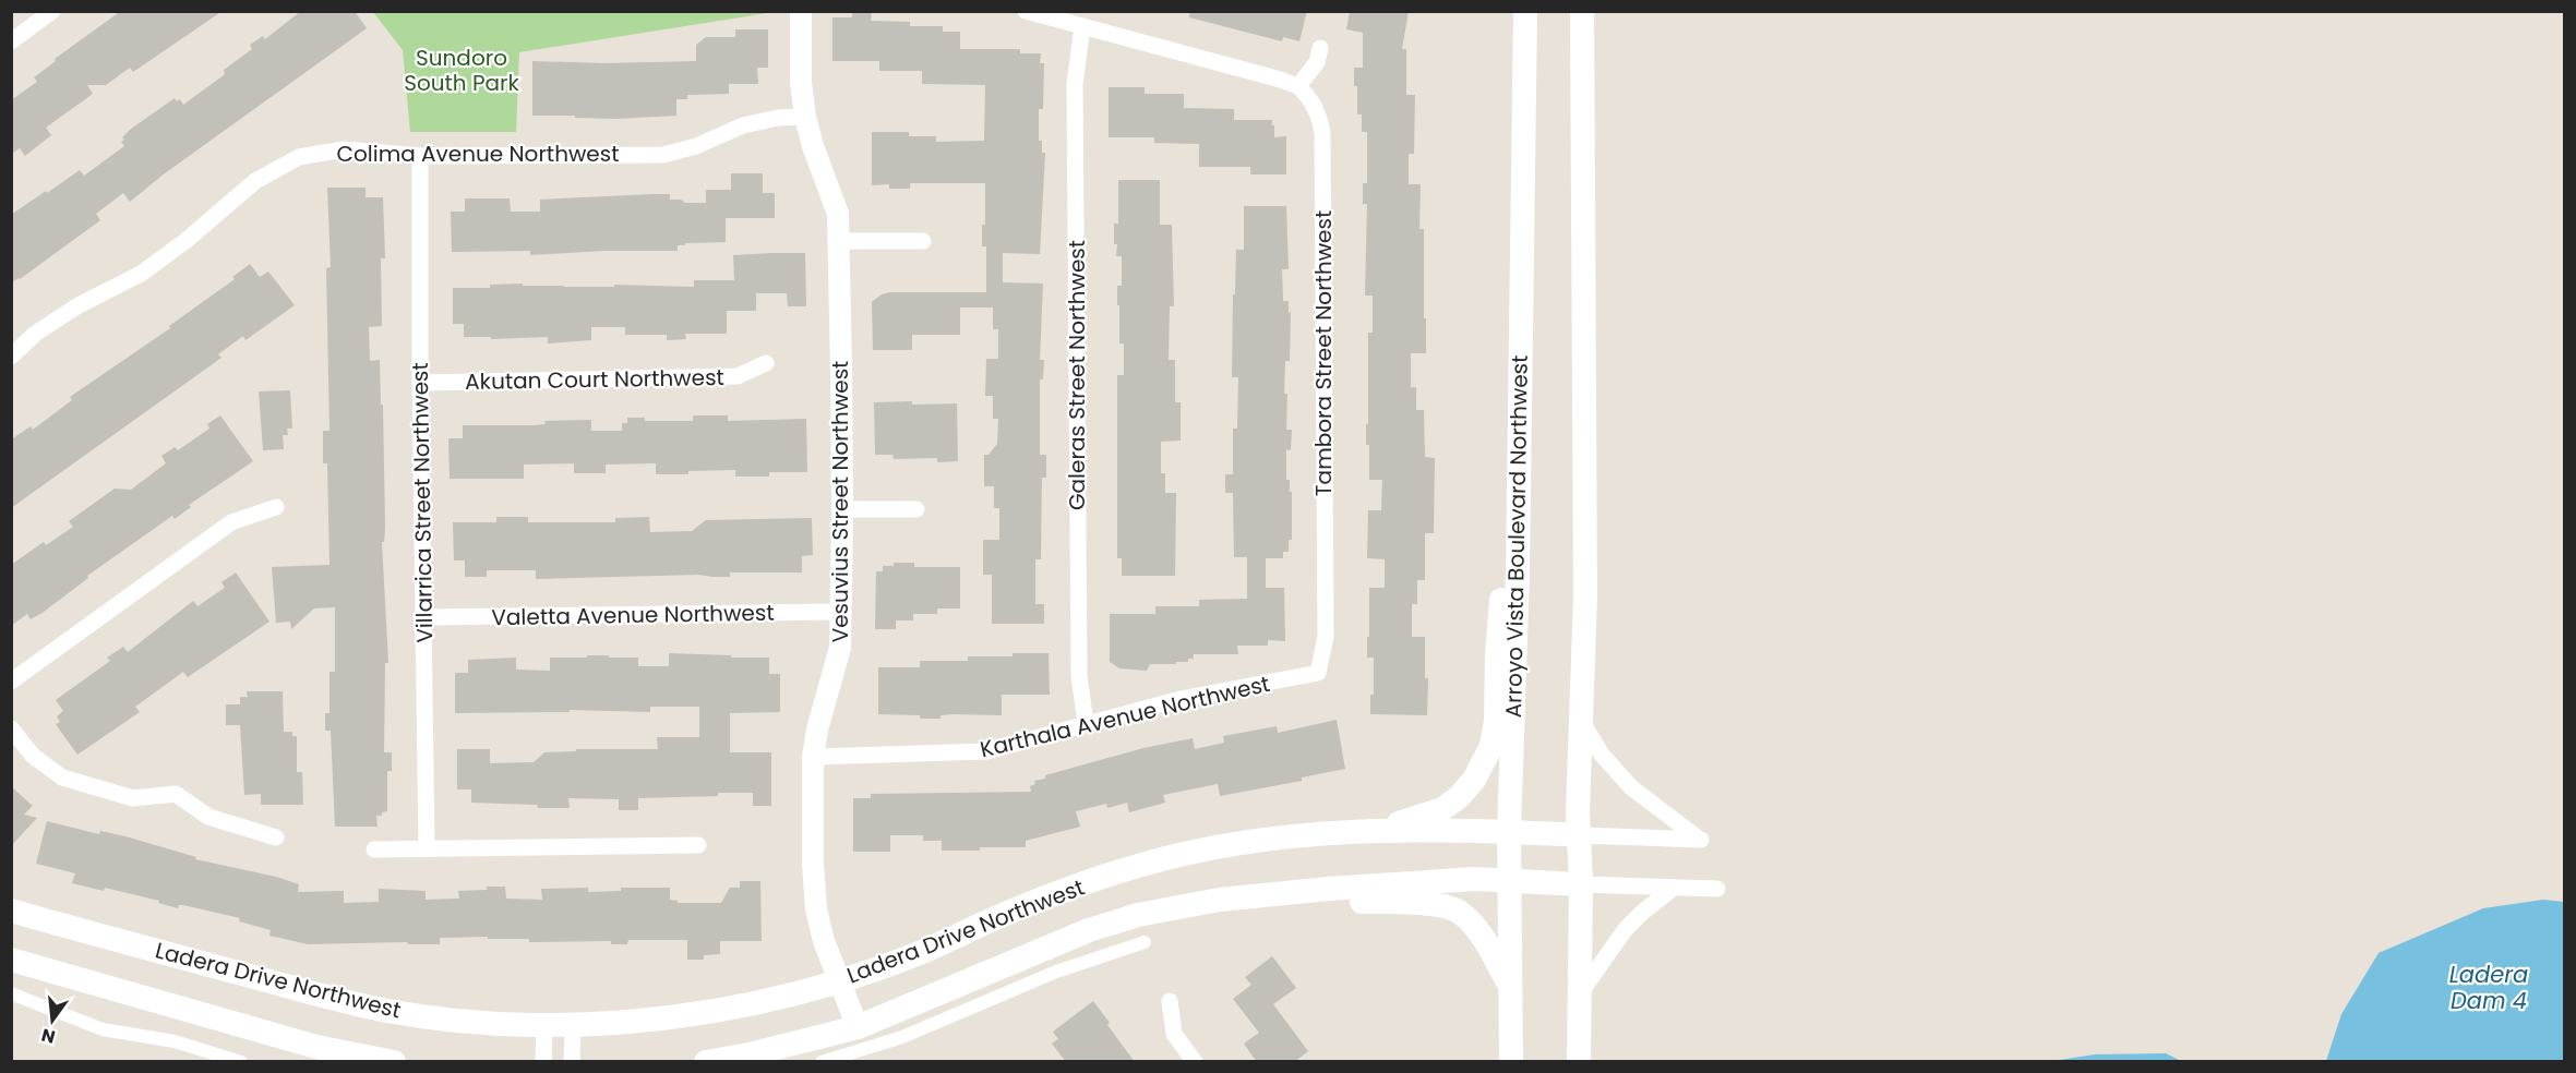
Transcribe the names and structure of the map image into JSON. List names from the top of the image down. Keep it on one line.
{"streets":{"main road":["Arroyo Vista Boulevard Northwest","Ladera Drive Northwest"],"street":["Colima Avenue Northwest","Tambora Street Northwest","Galeras Street Northwest","Akutan Court Northwest","Vesuvius Street Northwest","Villarrica Street Northwest","Valetta Avenue Northwest","Karthala Avenue Northwest"]},"crossings":[["Colima Avenue Northwest","Vesuvius Street Northwest"],["Colima Avenue Northwest","Villarrica Street Northwest"],["Tambora Street Northwest","Karthala Avenue Northwest"],["Galeras Street Northwest","Karthala Avenue Northwest"],["Akutan Court Northwest","Villarrica Street Northwest"],["Vesuvius Street Northwest","Valetta Avenue Northwest"],["Vesuvius Street Northwest","Karthala Avenue Northwest"],["Vesuvius Street Northwest","Ladera Drive Northwest"],["Villarrica Street Northwest","Valetta Avenue Northwest"],["Arroyo Vista Boulevard Northwest","Ladera Drive Northwest"]],"water":["Ladera Dam 4"],"parks":["Sundoro South Park"],"north":"bottom"}
